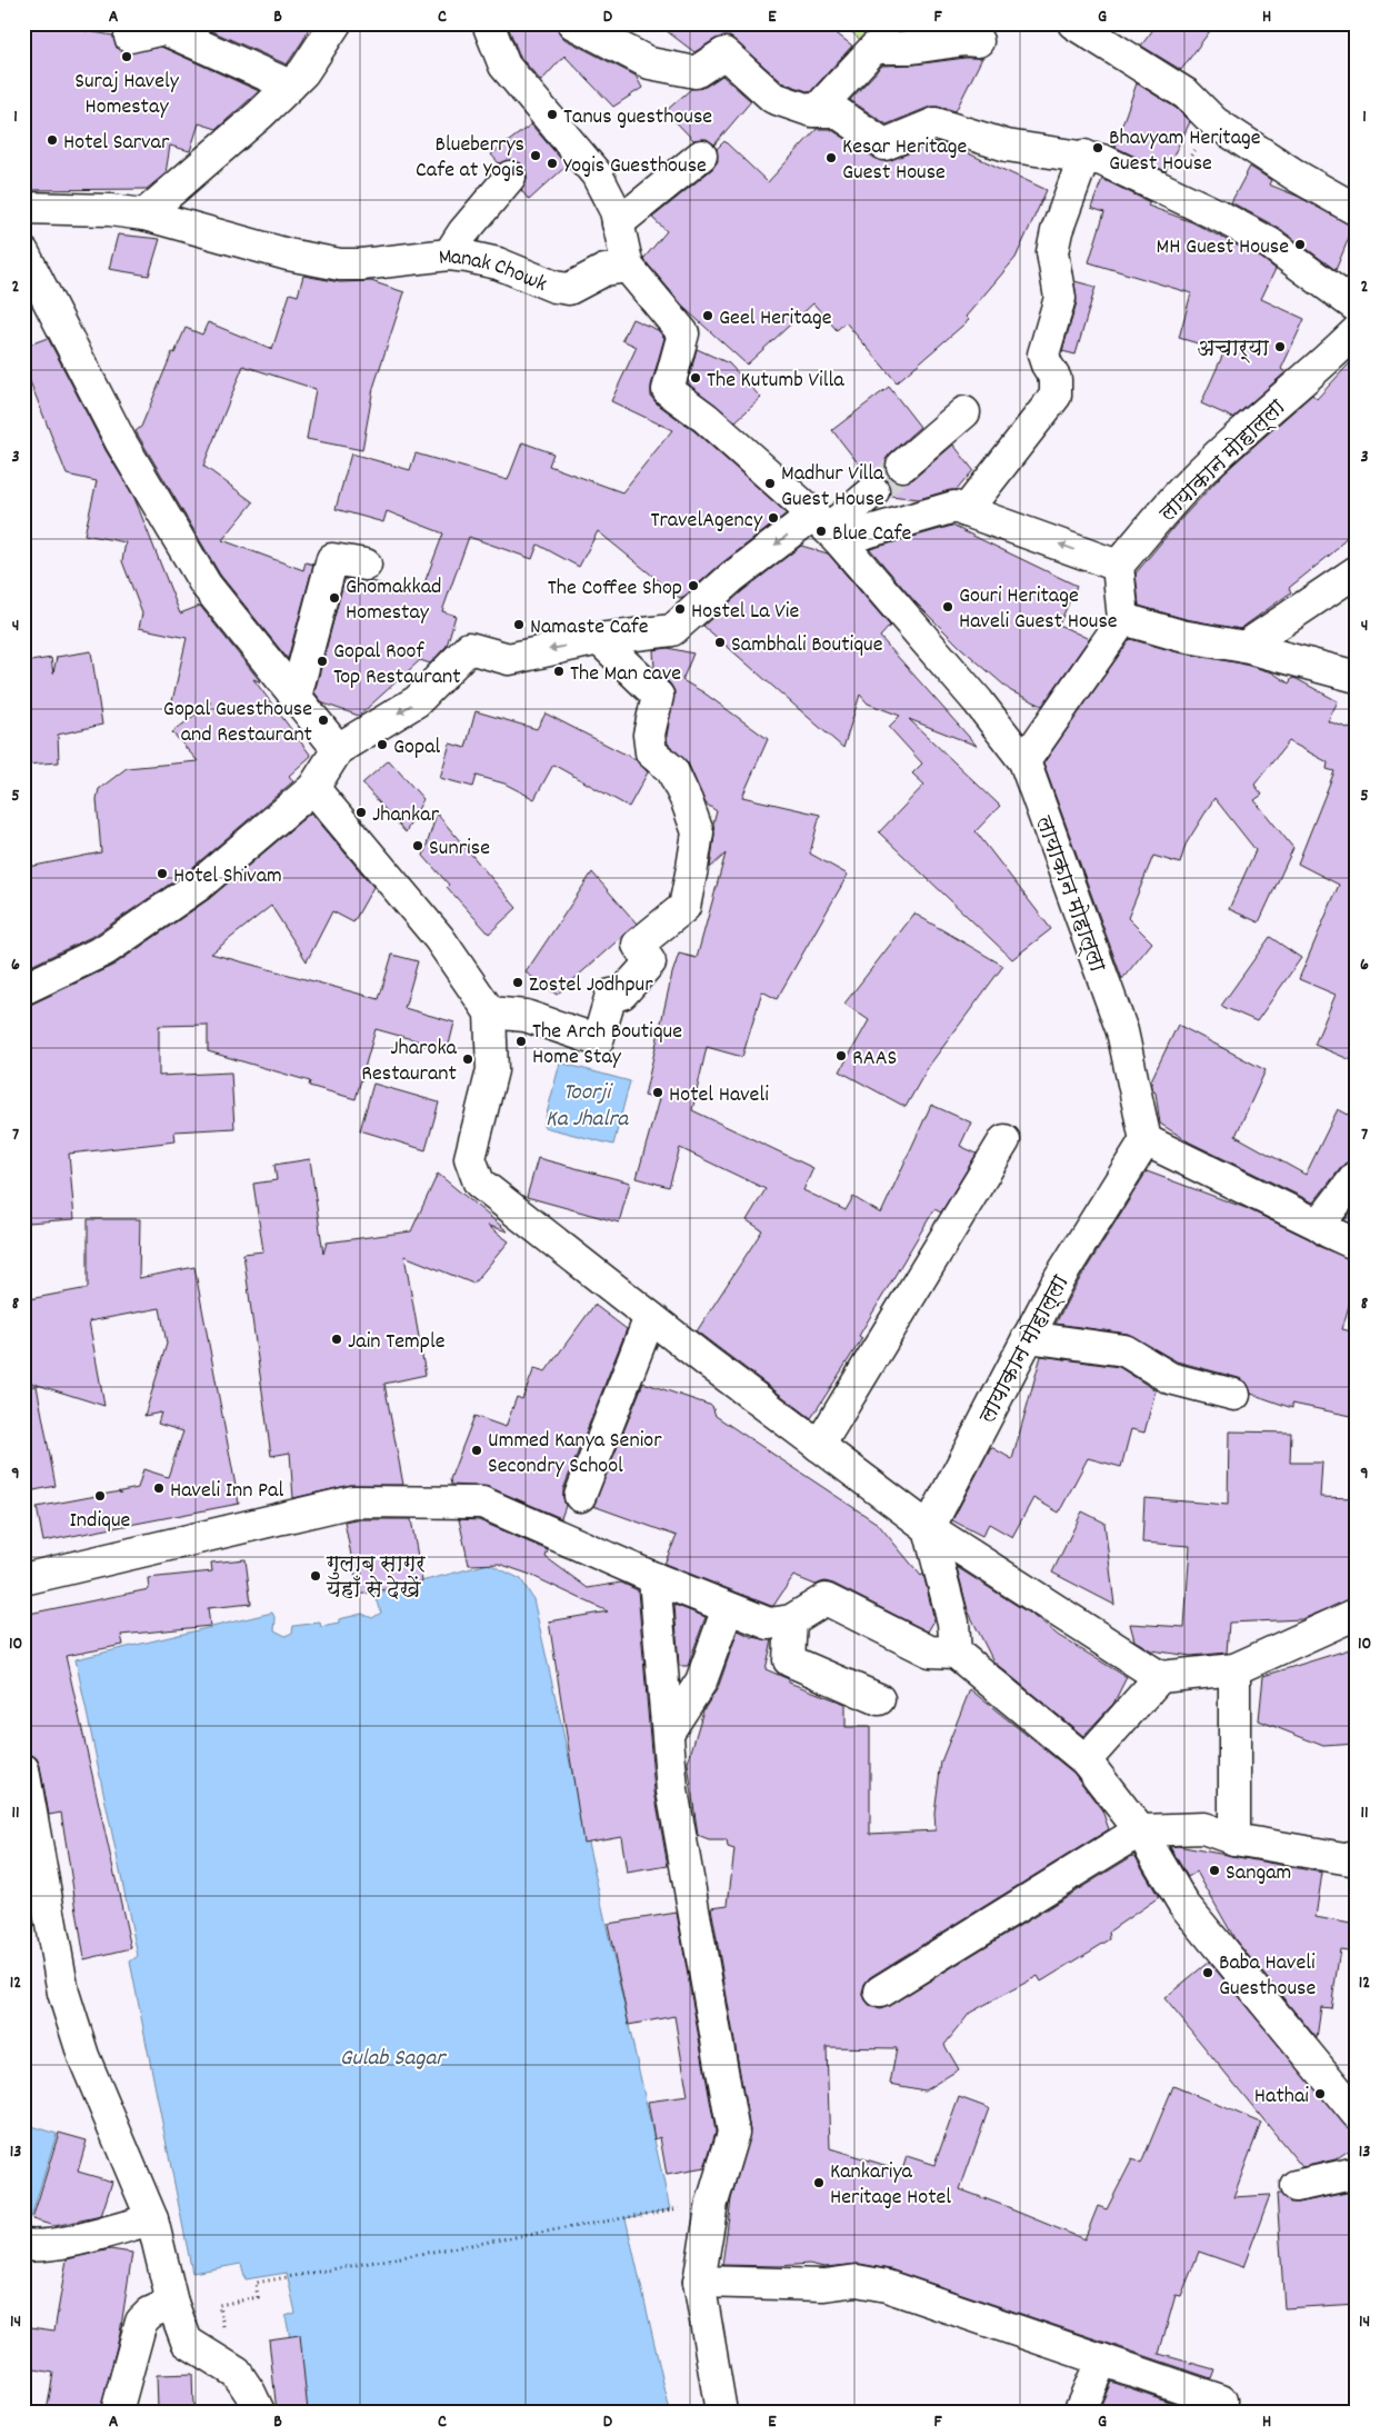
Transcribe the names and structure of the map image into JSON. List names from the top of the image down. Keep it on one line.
{"streets":{"street":["Manak Chowk","लायाकान मोहाल्ला"]},"water":["Toorji Ka Jhalra","Gulab Sagar"],"places":["Suraj Havely Homestay","Tanus guesthouse","Hotel Sarvar","Bhavyam Heritage Guest House","Blueberrys Cafe at Yogis","Kesar Heritage Guest House","Yogis Guesthouse","MH Guest House","Geel Heritage","अचार्या","The Kutumb Villa","Madhur Villa Guest House","TravelAgency","Blue Cafe","The Coffee Shop","Ghomakkad Homestay","Gouri Heritage Haveli Guest House","Hostel La Vie","Namaste Cafe","Sambhali Boutique","Gopal Roof Top Restaurant","The Man cave","Gopal Guesthouse and Restaurant","Gopal","Jhankar","Sunrise","Hotel Shivam","Zostel Jodhpur","The Arch Boutique Home Stay","RAAS","Jharoka Restaurant","Hotel Haveli","Jain Temple","Ummed Kanya Senior Secondry School","Haveli Inn Pal","Indique","गुलाब सागर यहाँ से देखें","Sangam","Baba Haveli Guesthouse","Hathai","Kankariya Heritage Hotel"],"grid":{"columns":["A","B","C","D","E","F","G","H"],"rows":["1","2","3","4","5","6","7","8","9","10","11","12","13","14"]}}
